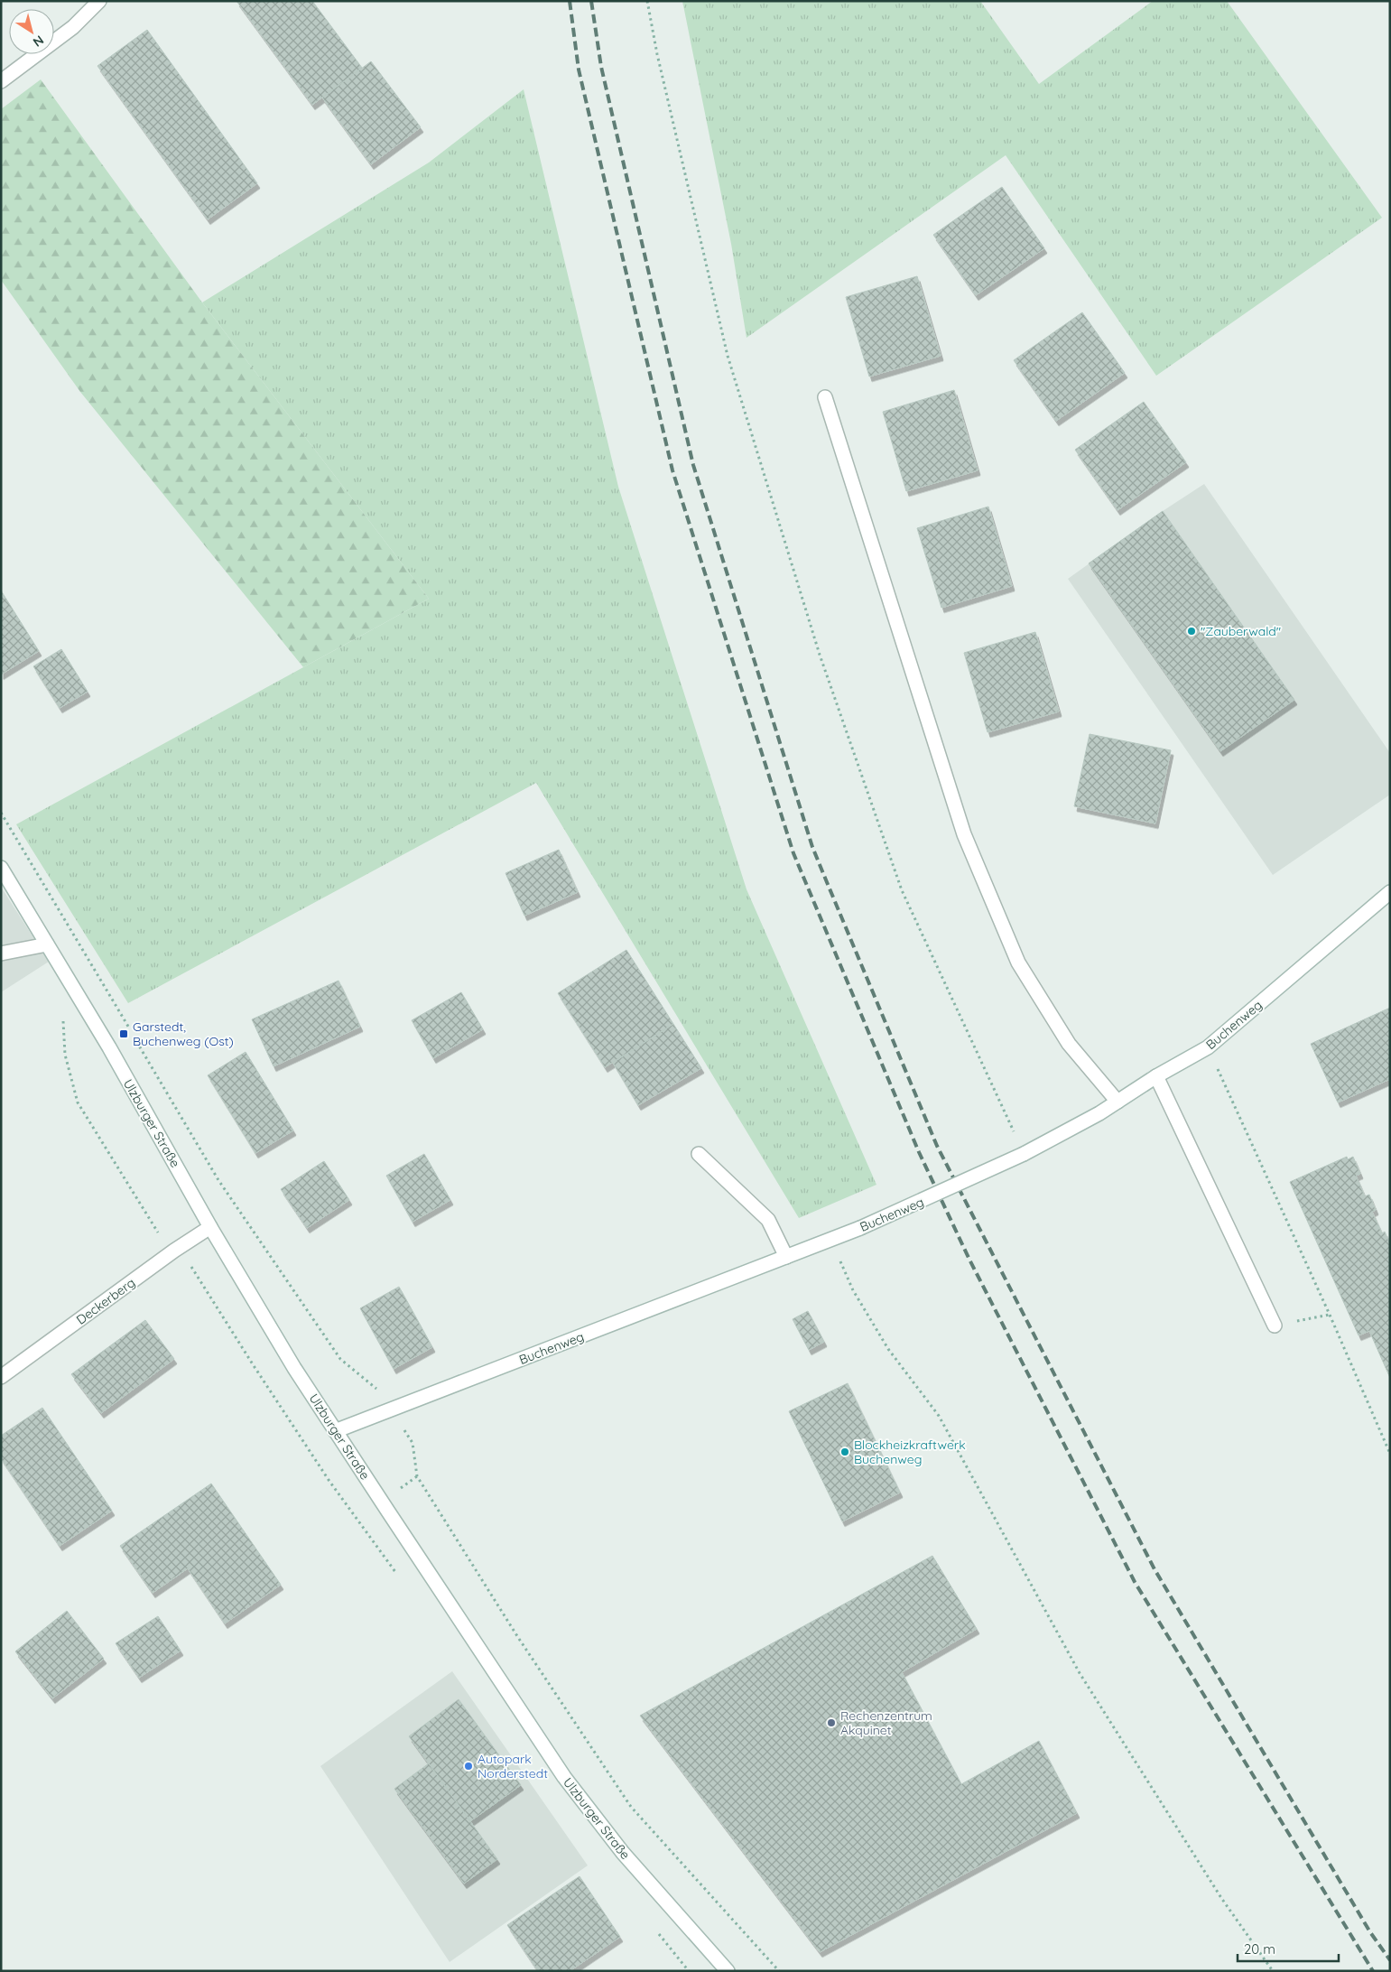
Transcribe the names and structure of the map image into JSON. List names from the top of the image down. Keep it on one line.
{"streets":{"street":["Buchenweg","Ulzburger Straße","Deckerberg"]},"crossings":[["Buchenweg","Ulzburger Straße"],["Ulzburger Straße","Deckerberg"]],"places":{"other":["\"Zauberwald\"","Blockheizkraftwerk Buchenweg","Rechenzentrum Akquinet","Autopark Norderstedt"],"transit":["Garstedt, Buchenweg (Ost)"]},"scale_bar":"20 m","north":"bottom right"}
